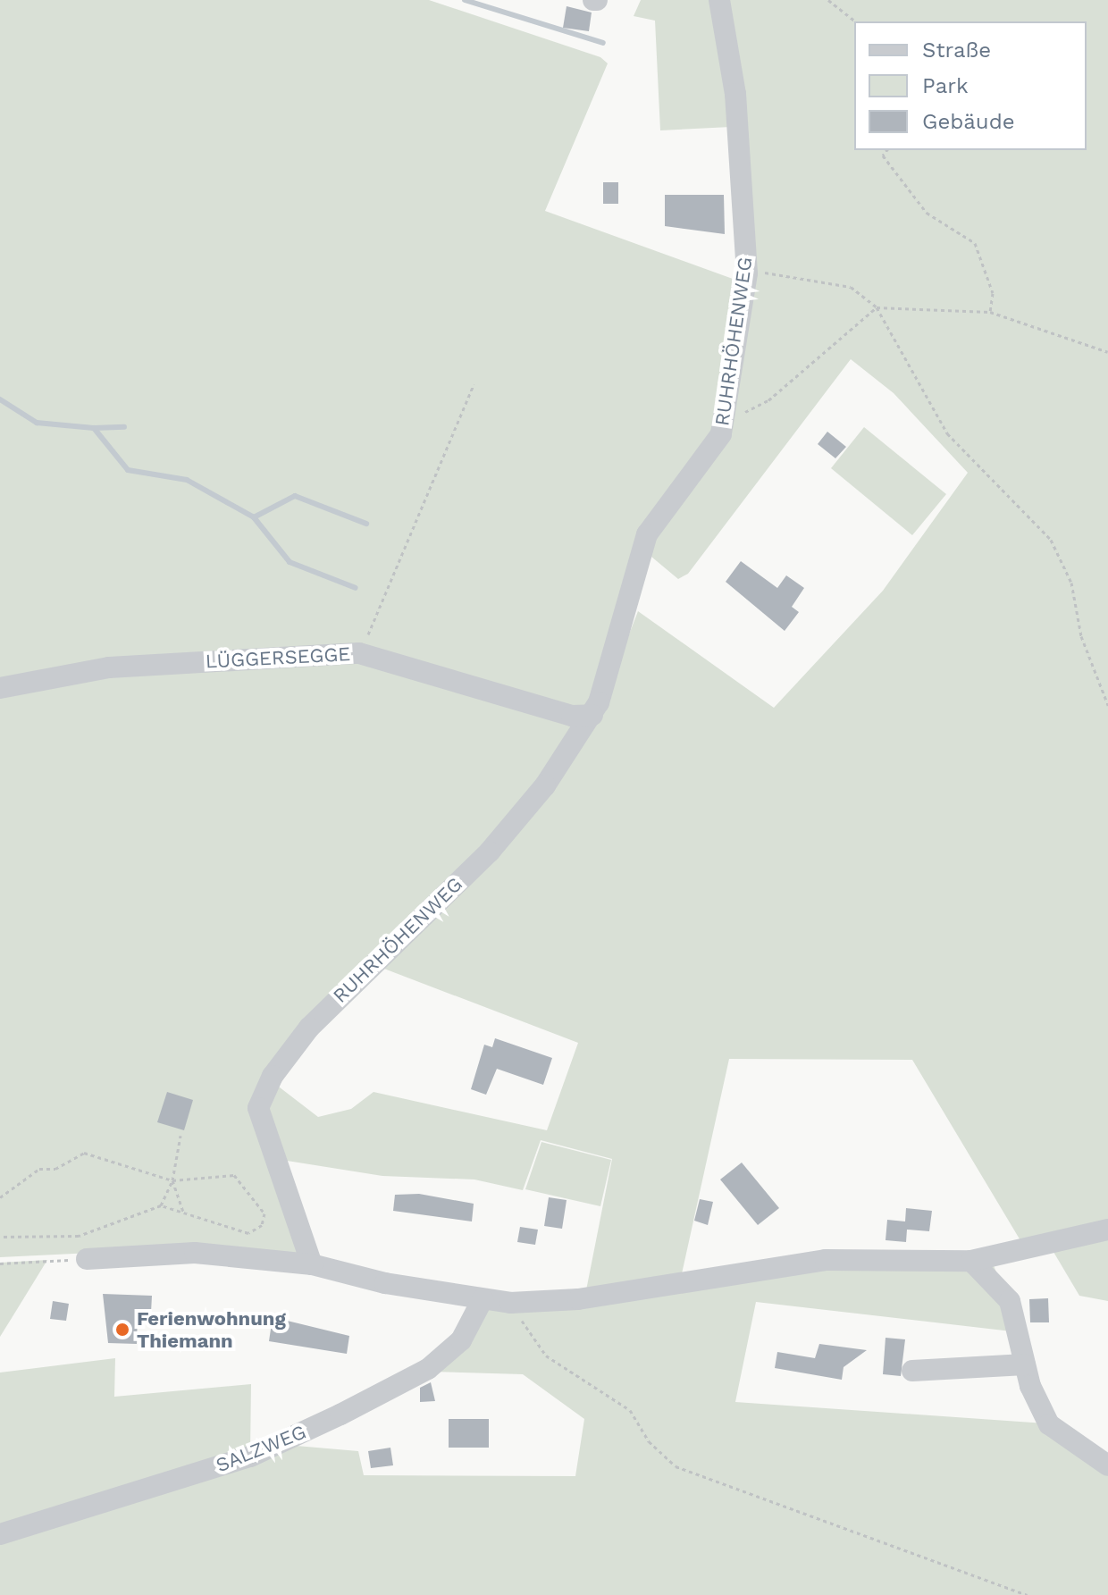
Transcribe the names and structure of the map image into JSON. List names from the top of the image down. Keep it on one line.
{"streets":{"street":["RUHRHÖHENWEG","LÜGGERSEGGE","SALZWEG"]},"crossings":[["RUHRHÖHENWEG","LÜGGERSEGGE"]],"places":["Ferienwohnung Thiemann"],"legend":["Straße","Park","Gebäude"]}
